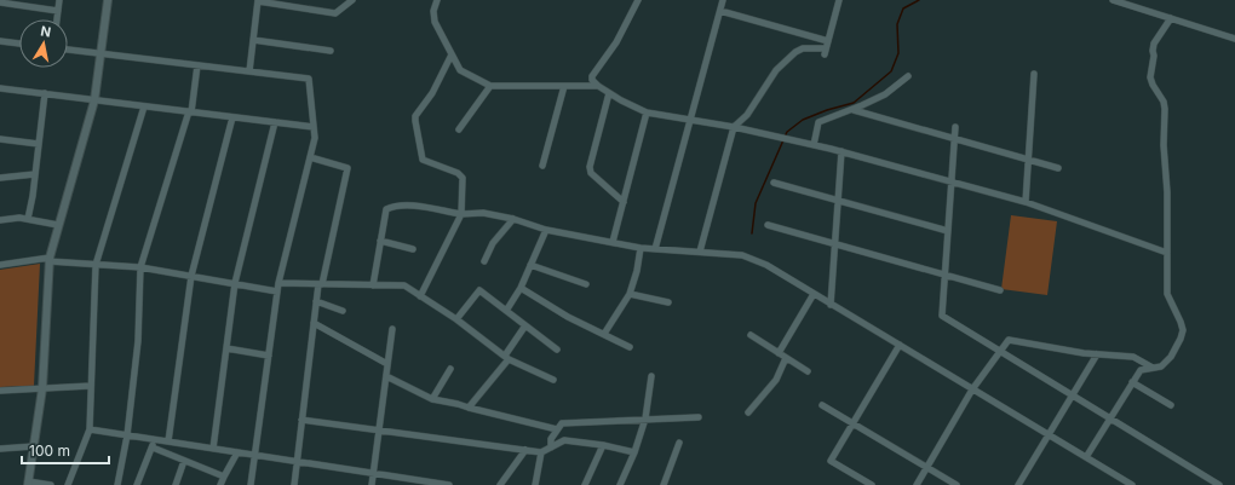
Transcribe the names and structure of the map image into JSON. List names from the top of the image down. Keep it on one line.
{"scale_bar":"100 m","north":"top"}
